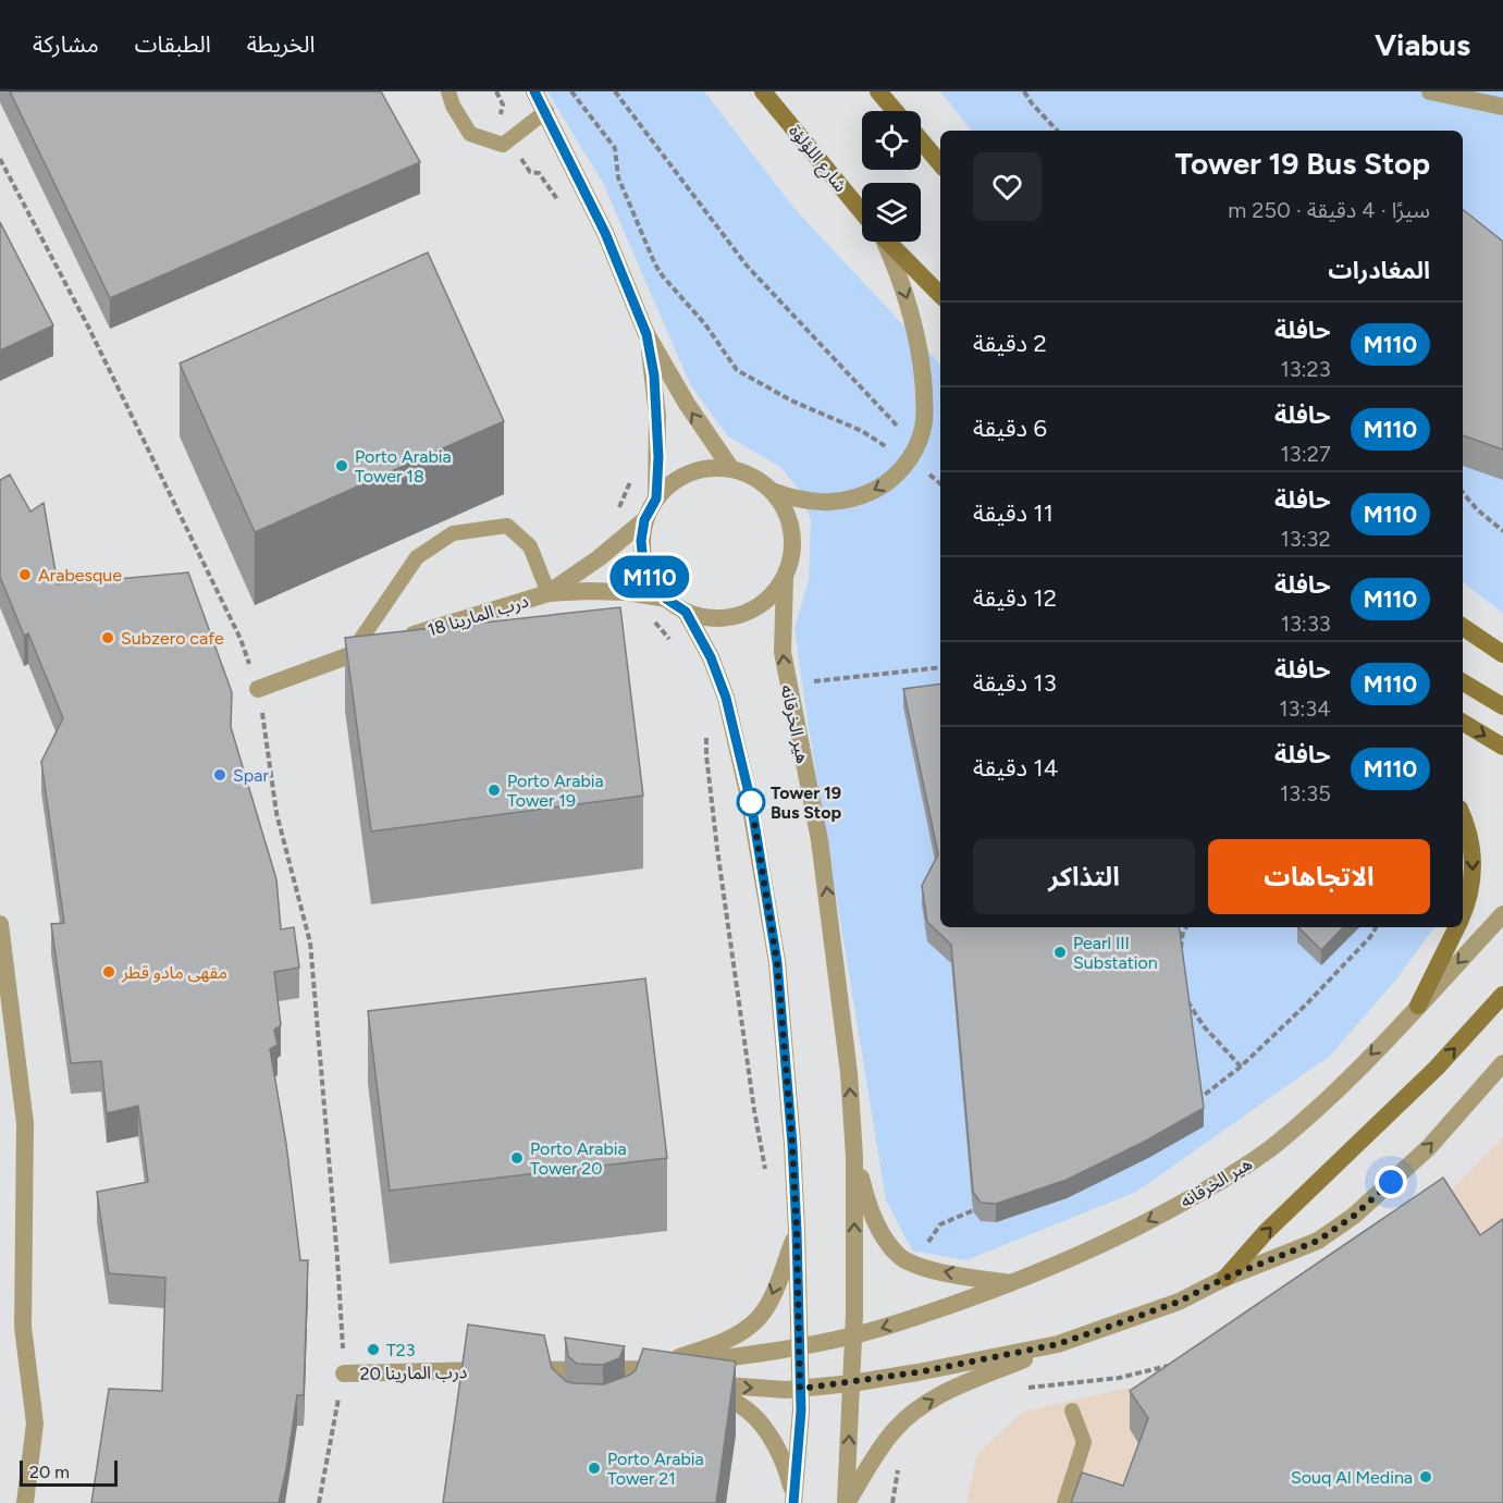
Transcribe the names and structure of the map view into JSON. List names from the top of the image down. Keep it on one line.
{"streets":{"main road":["شارع اللؤلؤة"],"street":["درب المارينا 18","هير الخرقانه","درب المارينا 20"]},"crossings":[["درب المارينا 18","هير الخرقانه"],["هير الخرقانه","درب المارينا 20"]],"places":["Porto Arabia Tower 18","Arabesque","Subzero cafe","Spar","Porto Arabia Tower 19","Tower 19 Bus Stop","Pearl III Substation","مقهى مادو قطر","Porto Arabia Tower 20","T23","Porto Arabia Tower 21","Souq Al Medina"],"lines":["bus line M110"],"scale_bar":"20 m","page":{"header":"Viabus","nav":["الخريطة","الطبقات","مشاركة"],"on_map":"M110","heading":[["Tower 19 Bus Stop","سيرًا · 4 دقيقة · 250 m"],"المغادرات"],"list":[{"mark":"M110","name":"حافلة","note":"13:23","value":"2 دقيقة"},{"mark":"M110","name":"حافلة","note":"13:27","value":"6 دقيقة"},{"mark":"M110","name":"حافلة","note":"13:32","value":"11 دقيقة"},{"mark":"M110","name":"حافلة","note":"13:33","value":"12 دقيقة"},{"mark":"M110","name":"حافلة","note":"13:34","value":"13 دقيقة"},{"mark":"M110","name":"حافلة","note":"13:35","value":"14 دقيقة"}],"buttons":["الاتجاهات","التذاكر"],"scale":"20 m"}}
